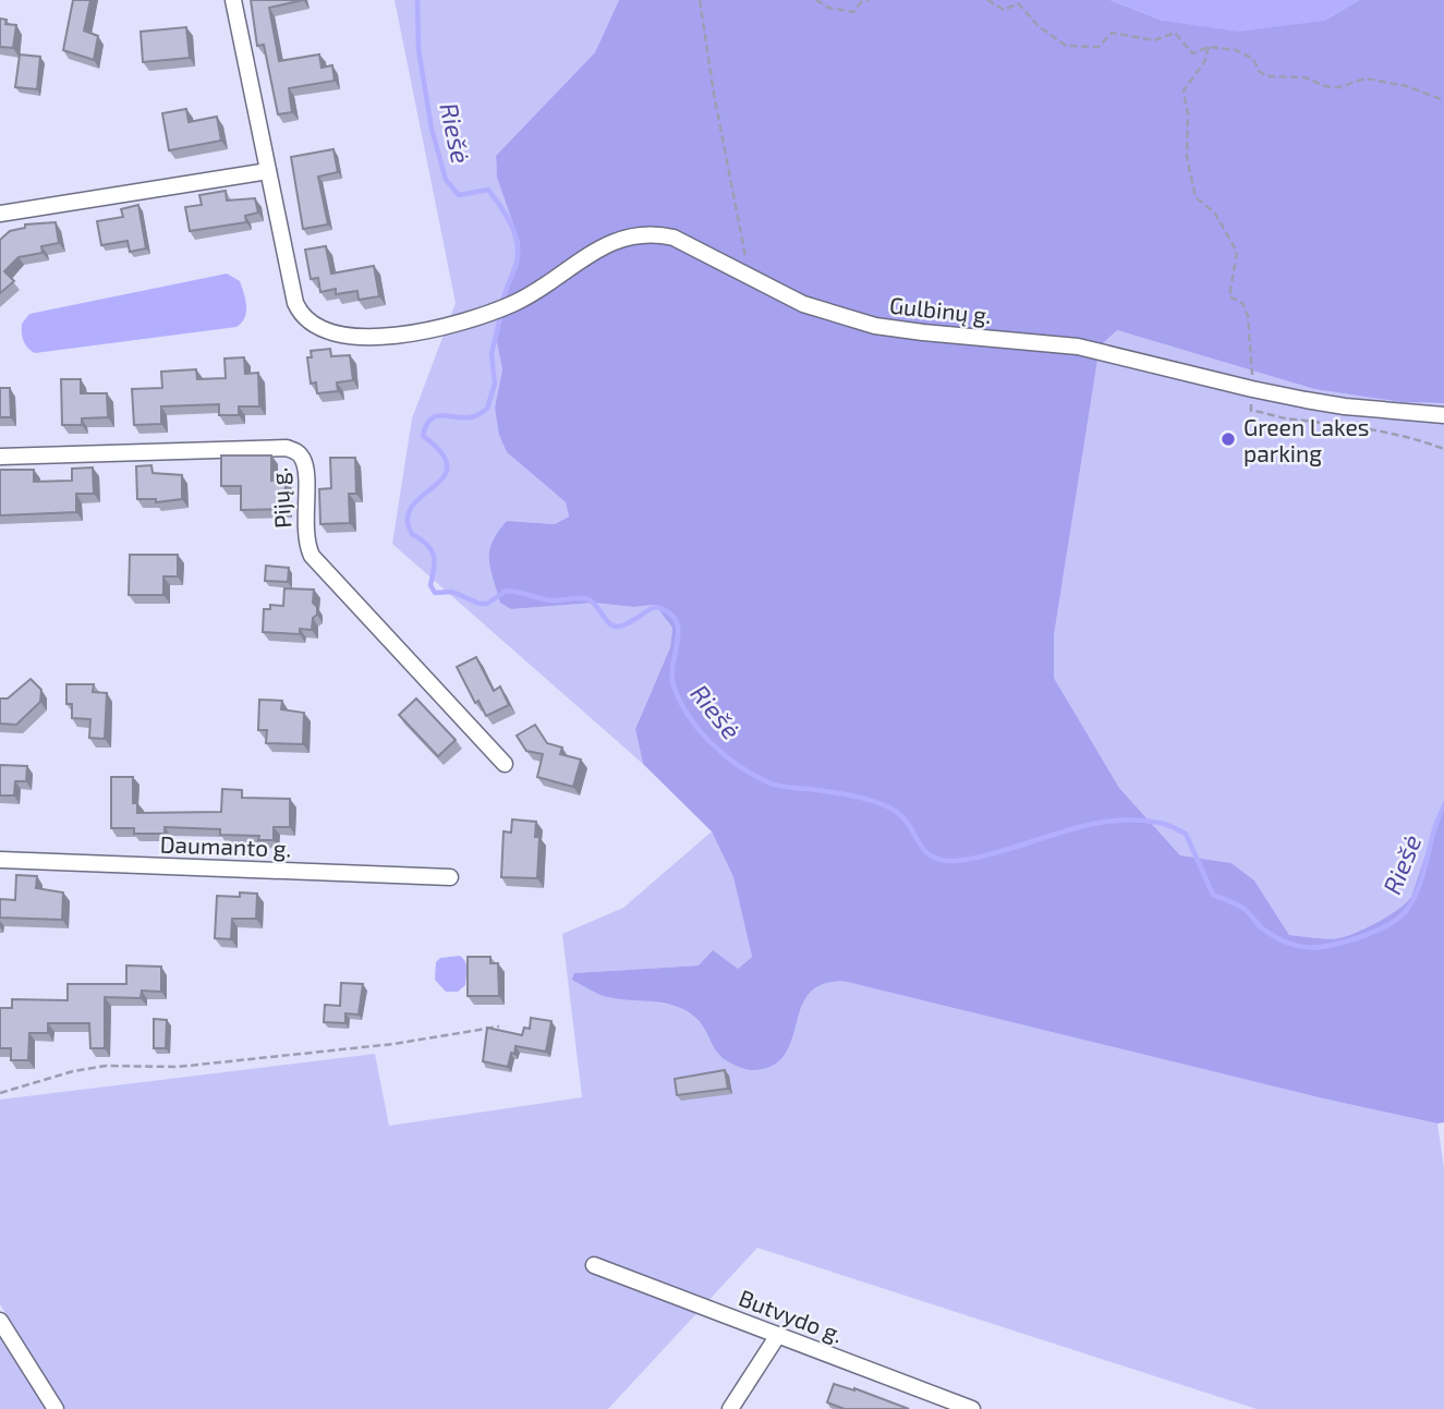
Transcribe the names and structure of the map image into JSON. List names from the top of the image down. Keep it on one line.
{"streets":{"street":["Gulbinų g.","Pijų g.","Daumanto g.","Butvydo g."]},"water":["Riešė"],"places":["Green Lakes parking"]}
